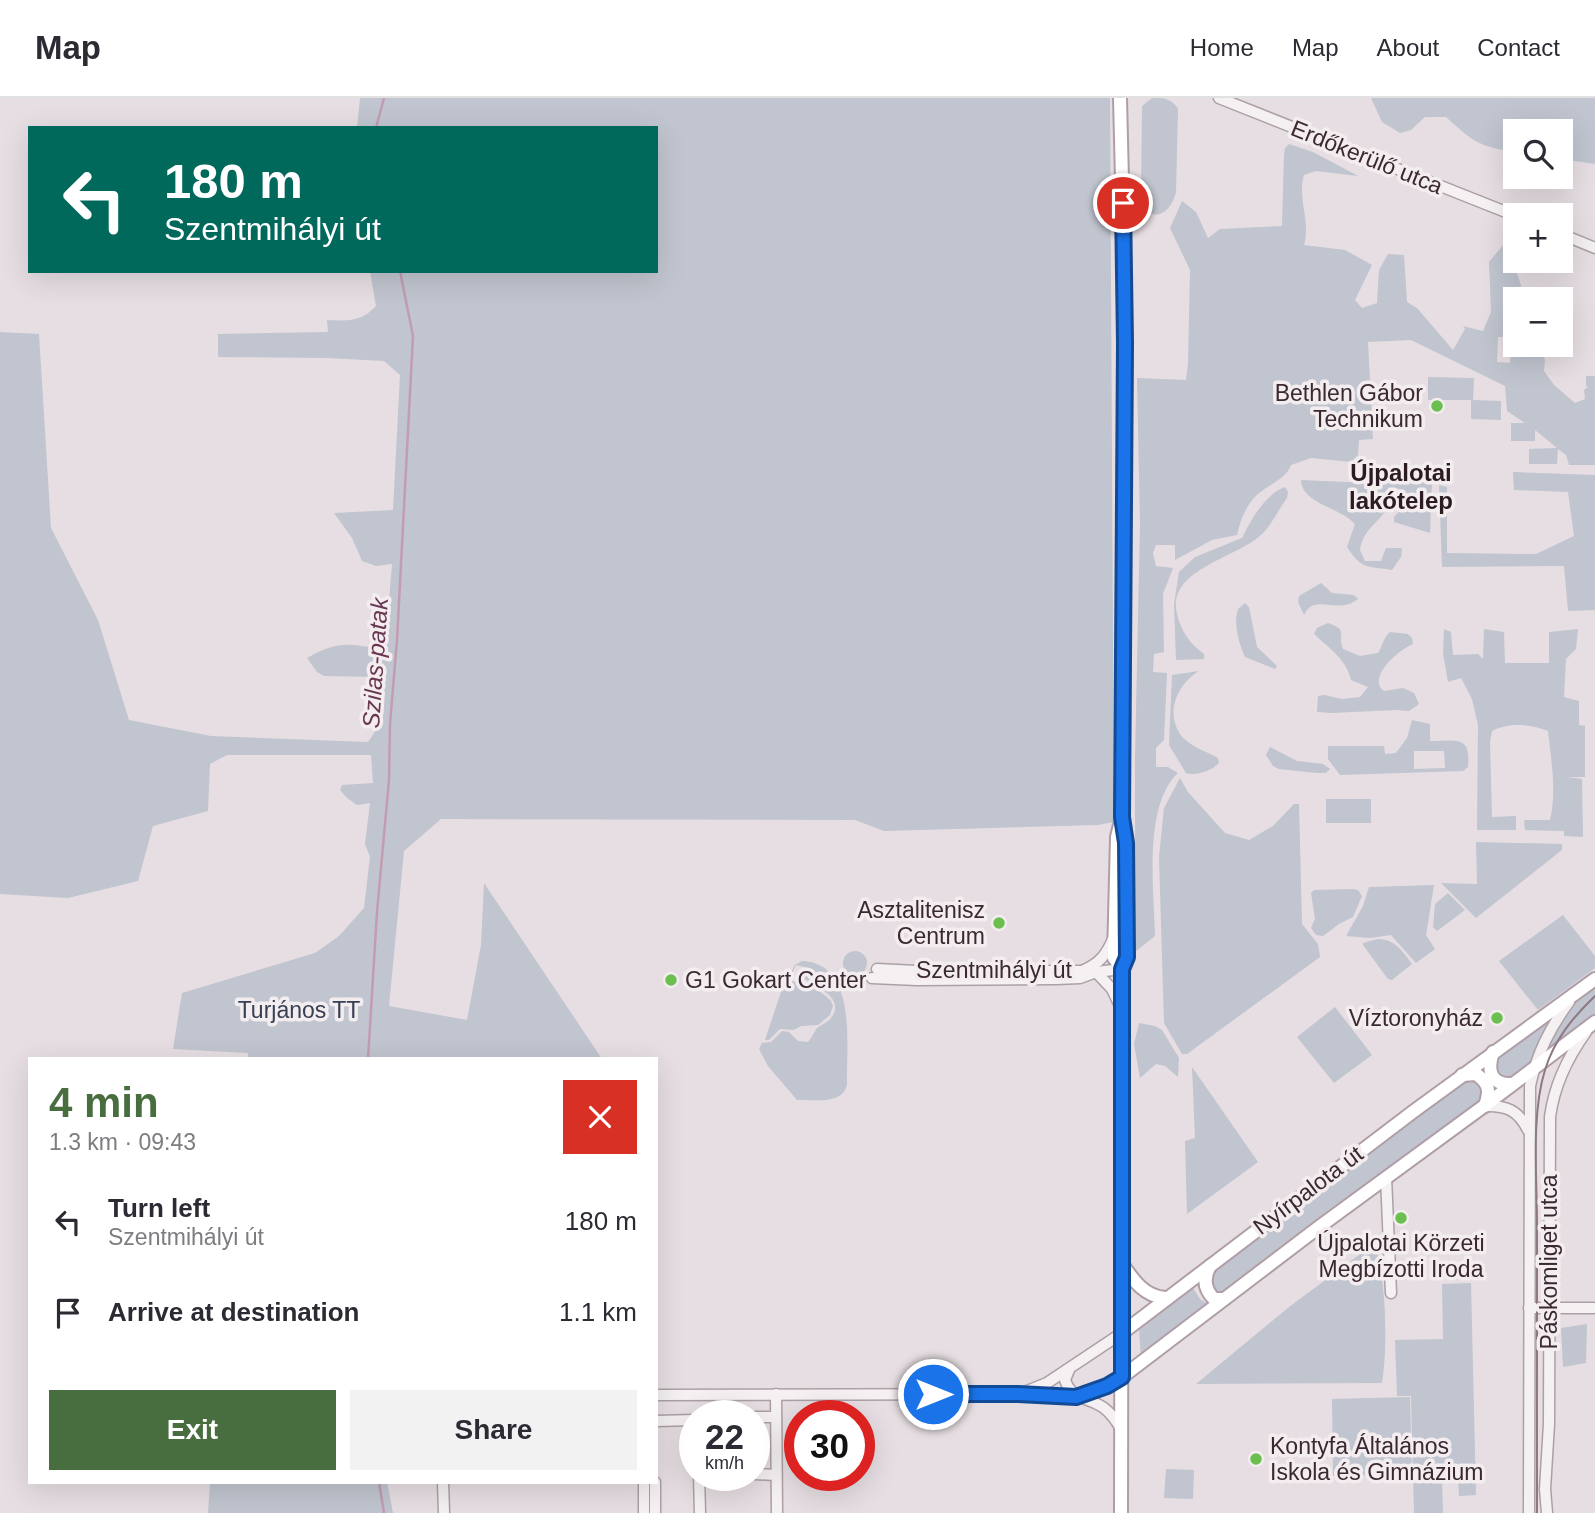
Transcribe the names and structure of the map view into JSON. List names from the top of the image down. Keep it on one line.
{"streets":{"main road":["Nyírpalota út"],"street":["Erdőkerülő utca","Szentmihályi út","Páskomliget utca"]},"crossings":[["Nyírpalota út","Páskomliget utca"]],"districts":["Újpalotai lakótelep"],"water":["Szilas-patak"],"parks":["Turjános TT"],"places":["Bethlen Gábor Technikum","Asztalitenisz Centrum","G1 Gokart Center","Víztoronyház","Újpalotai Körzeti Megbízotti Iroda","Kontyfa Általános Iskola és Gimnázium"],"page":{"header":"Map","nav":["Home","Map","About","Contact"],"map_buttons":["+","−"],"turn":["180 m","Szentmihályi út"],"heading":["4 min","1.3 km · 09:43"],"list":[{"name":"Turn left","note":"Szentmihályi út","value":"180 m"},{"name":"Arrive at destination","value":"1.1 km"}],"buttons":["Exit","Share"],"speed":"22 km/h","limit":"30"}}
